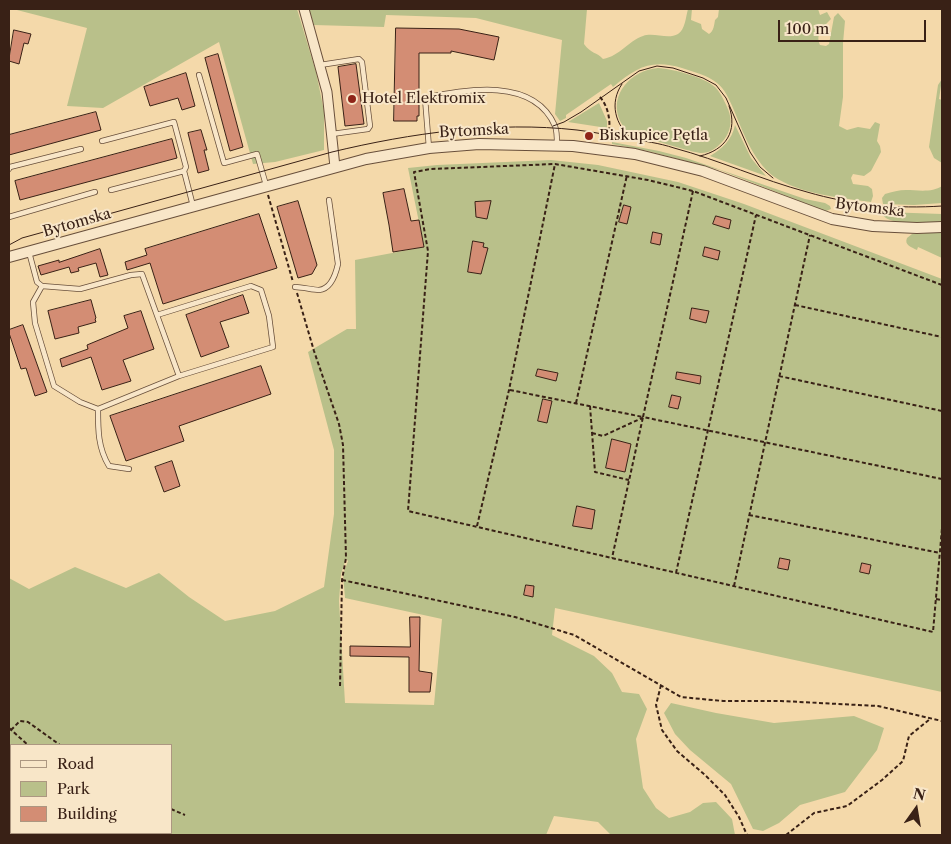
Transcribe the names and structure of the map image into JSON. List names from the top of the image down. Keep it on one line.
{"streets":{"street":["Bytomska"]},"places":["Hotel Elektromix","Biskupice Pętla"],"legend":["Road","Park","Building"],"scale_bar":"100 m","north":"top"}
